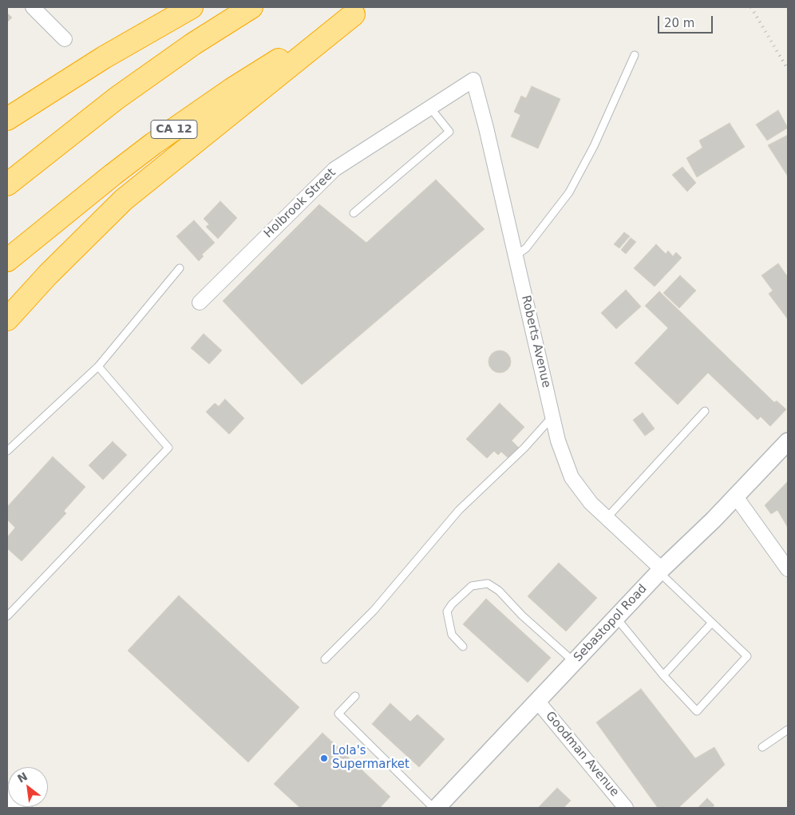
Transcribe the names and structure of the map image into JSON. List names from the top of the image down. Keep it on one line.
{"streets":{"highway":["CA 12"],"street":["Holbrook Street","Roberts Avenue","Sebastopol Road","Goodman Avenue"]},"crossings":[["Holbrook Street","Roberts Avenue"],["Roberts Avenue","Sebastopol Road"],["Sebastopol Road","Goodman Avenue"]],"places":["Lola's Supermarket"],"scale_bar":"20 m","north":"top left"}
